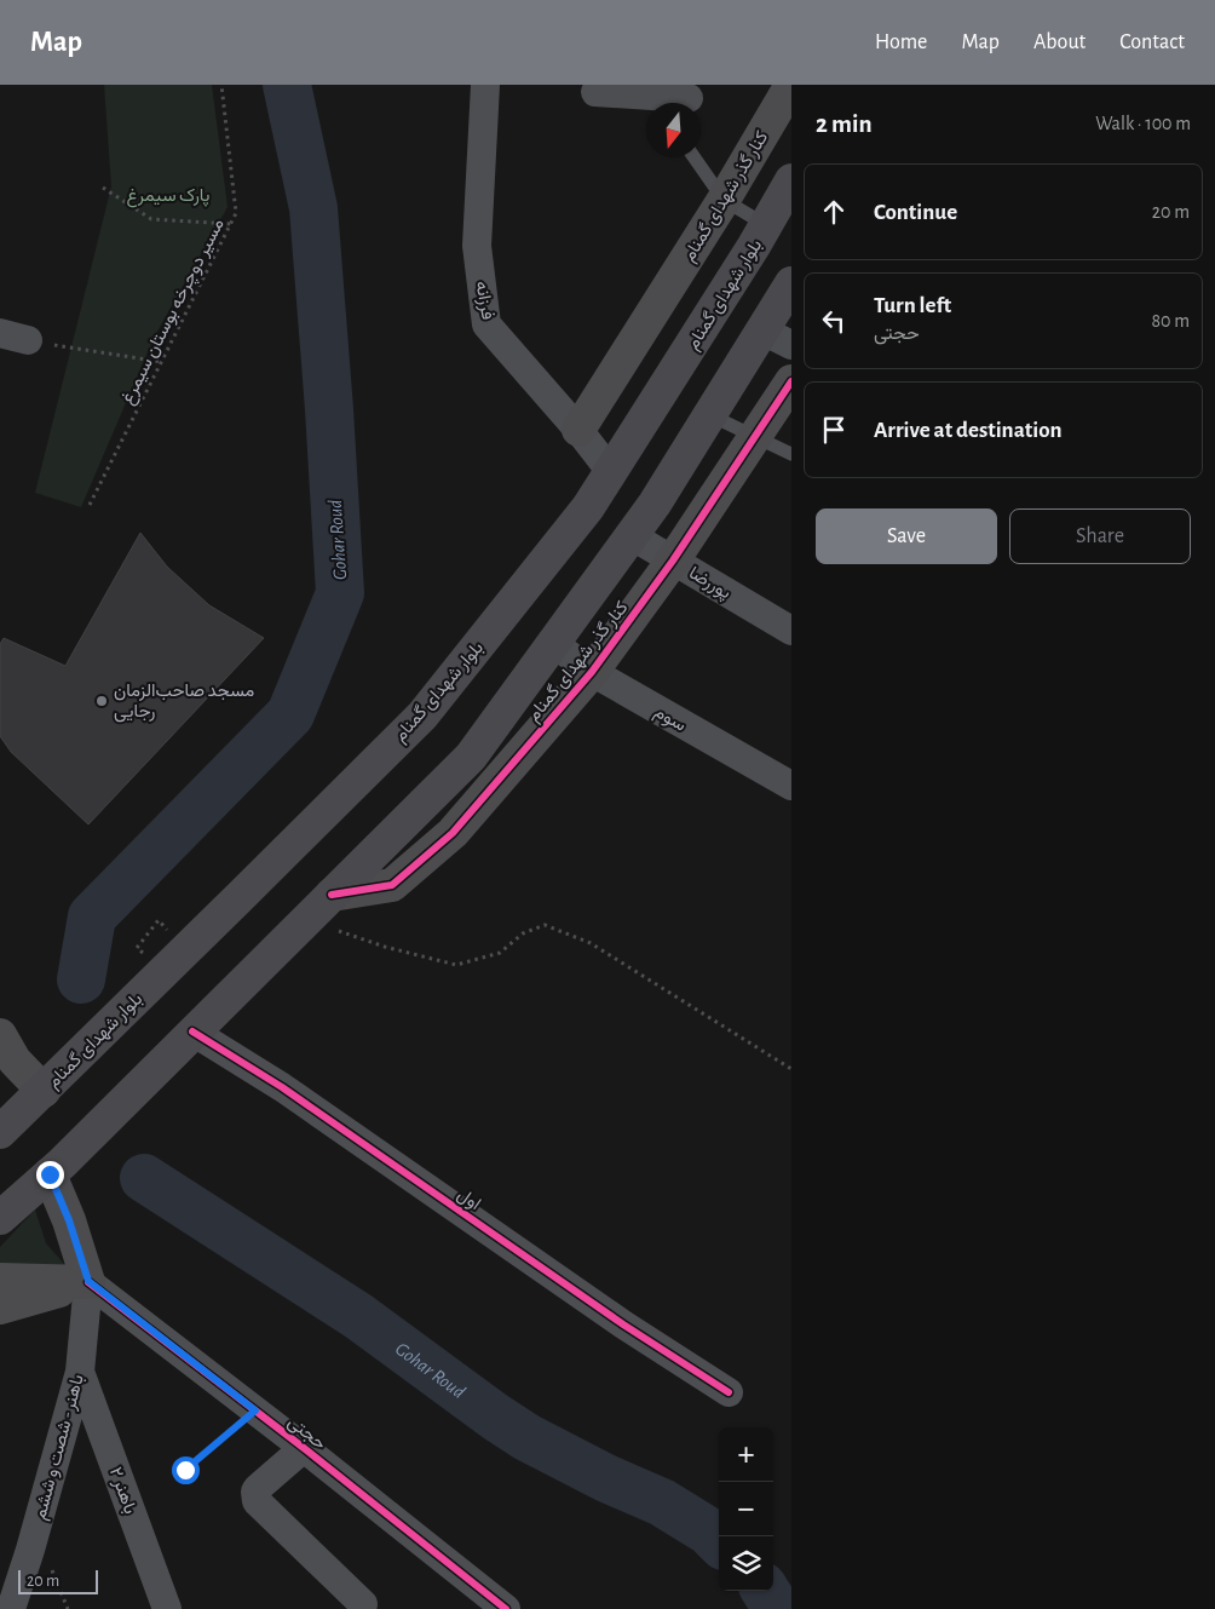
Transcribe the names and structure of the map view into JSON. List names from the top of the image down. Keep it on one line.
{"streets":{"highway":["بلوار شهدای گمنام"],"street":["کنار گذر شهدای گمنام","فرزانه","پوررضا","سوم","اول","حجتی","باهنر - شصت و ششم","باهنر ۲"],"path":["مسیر دوچرخه بوستان سیمرغ"]},"crossings":[["کنار گذر شهدای گمنام","فرزانه"],["کنار گذر شهدای گمنام","پوررضا"],["کنار گذر شهدای گمنام","سوم"],["بلوار شهدای گمنام","فرزانه"],["حجتی","باهنر - شصت و ششم"],["باهنر - شصت و ششم","باهنر ۲"]],"water":["Gohar Roud"],"parks":["پارک سیمرغ"],"places":["مسجد صاحب‌الزمان رجایی"],"scale_bar":"20 m","north":"bottom","page":{"header":"Map","nav":["Home","Map","About","Contact"],"heading":["2 min","Walk · 100 m"],"list":[["Continue","20 m"],["Turn left","حجتی","80 m"],"Arrive at destination"],"buttons":["Save","Share"],"map_buttons":["+","−"],"scale":"20 m"}}
